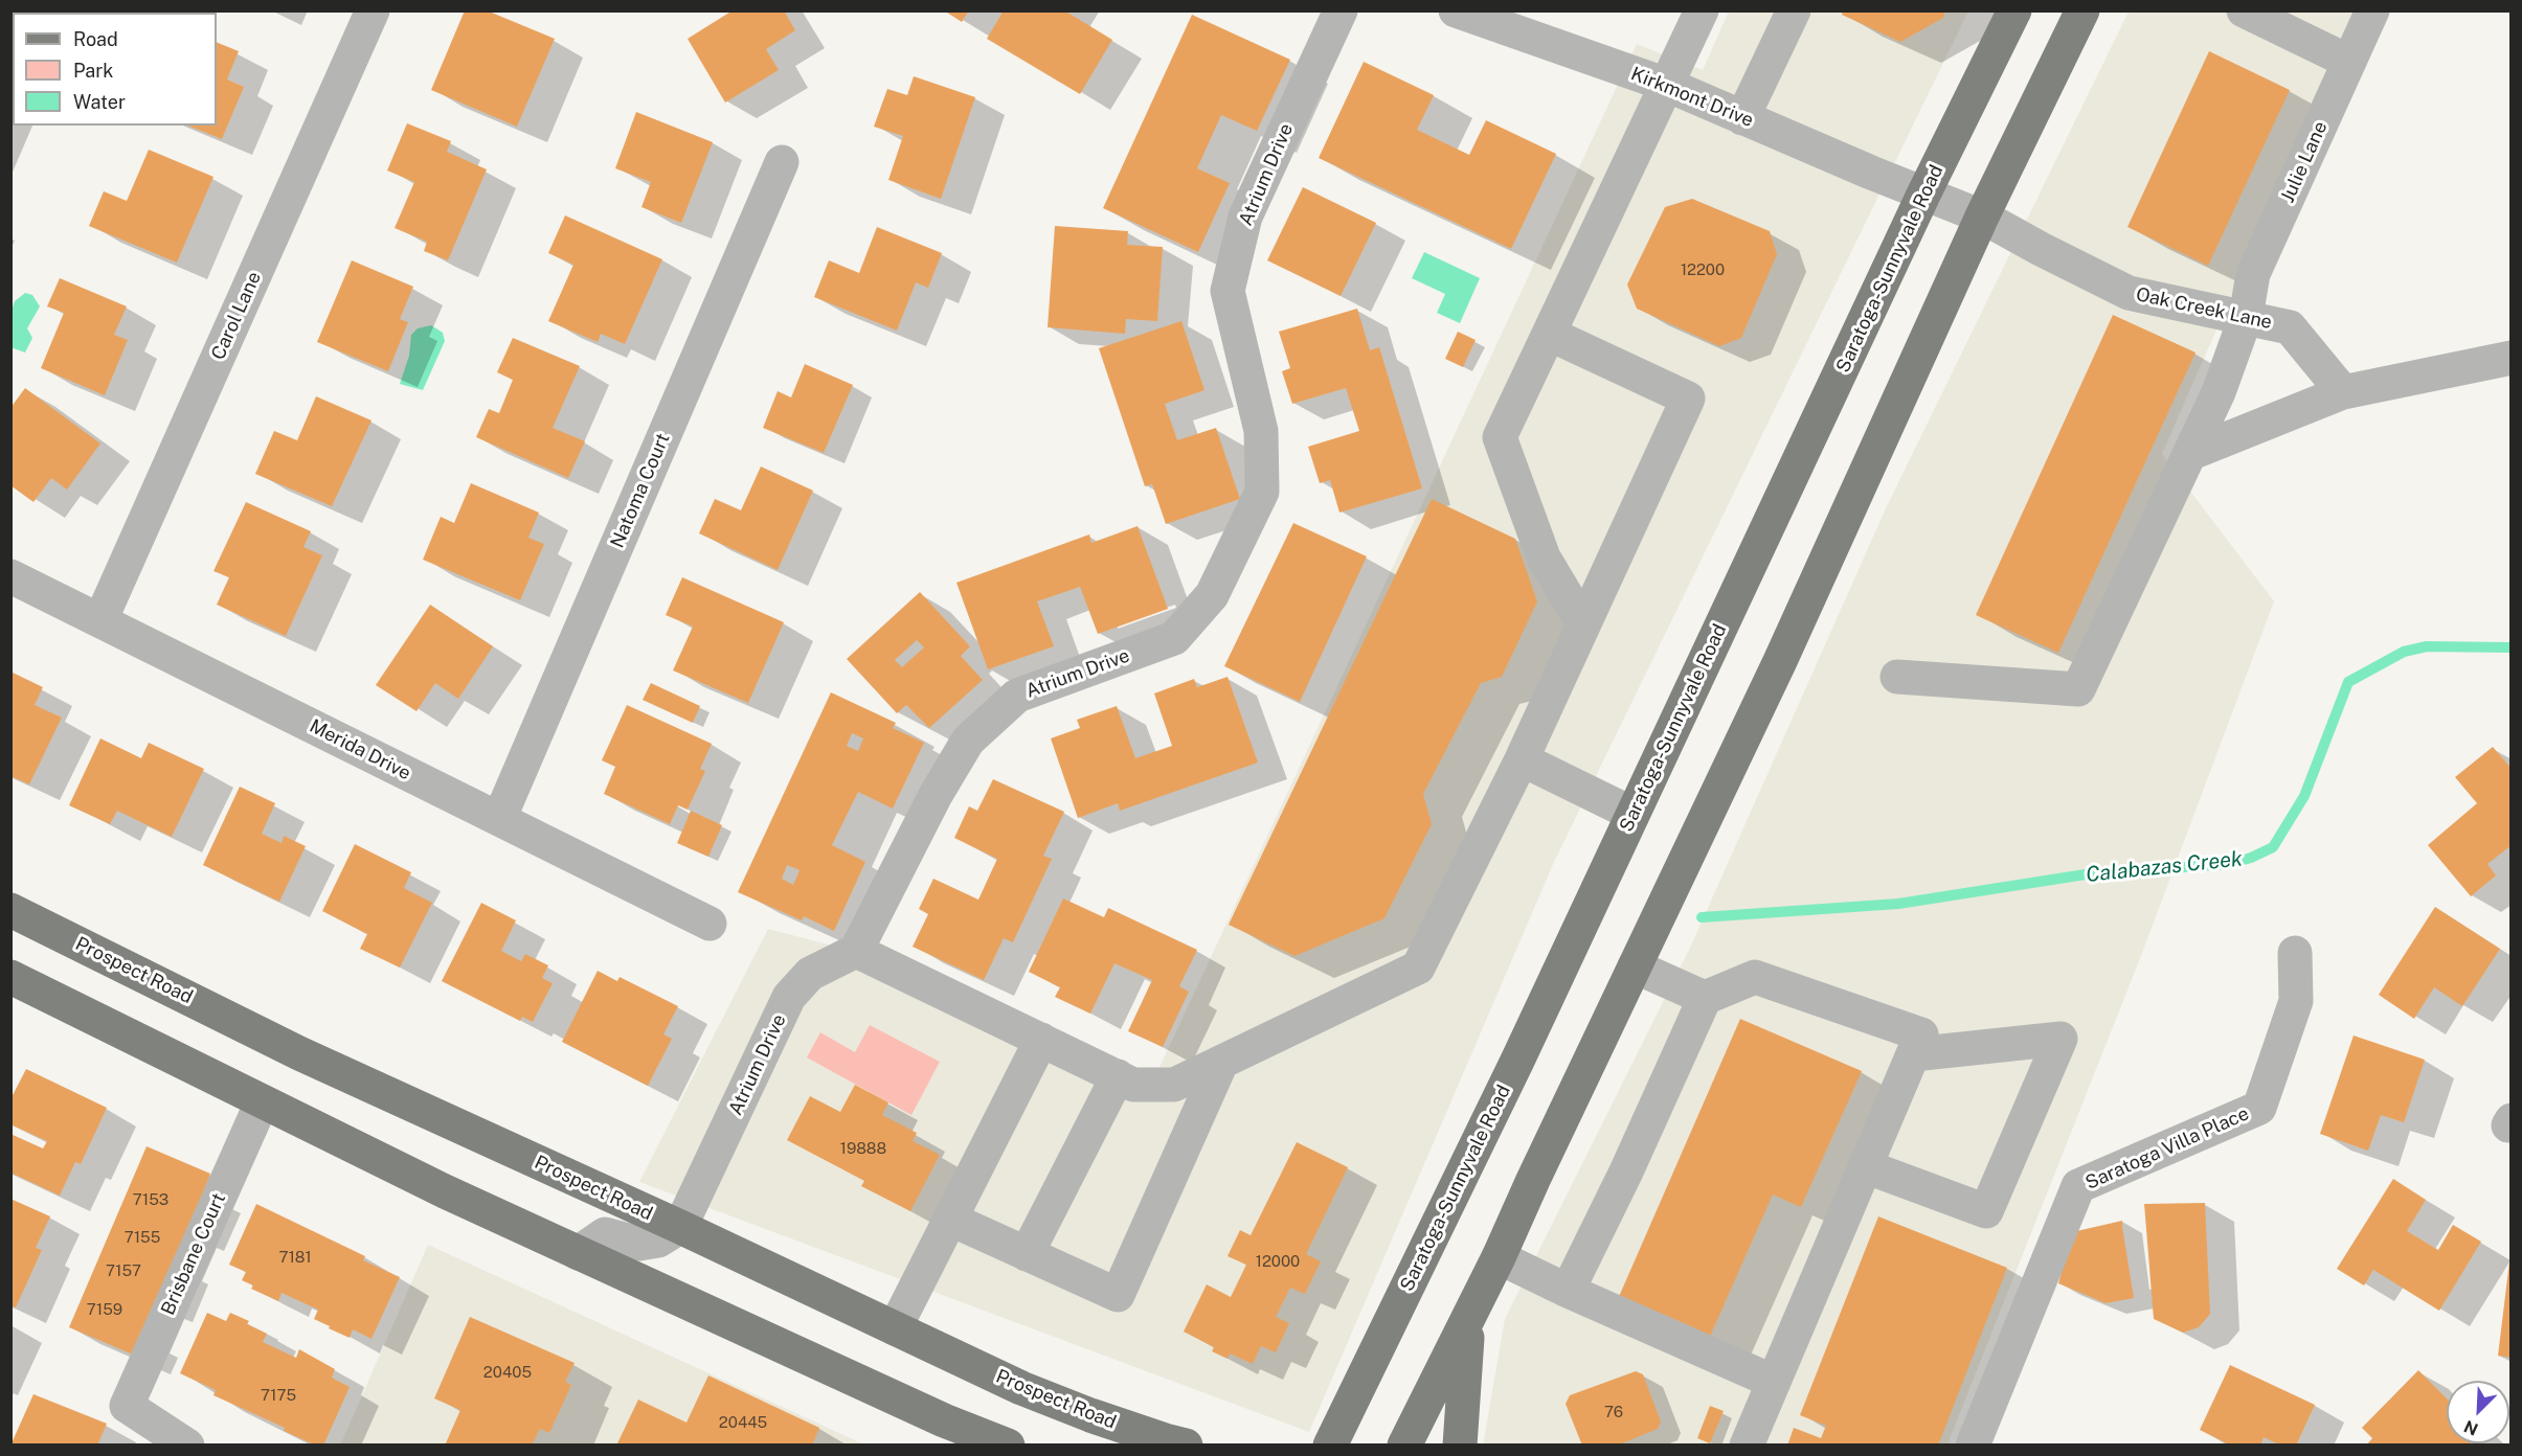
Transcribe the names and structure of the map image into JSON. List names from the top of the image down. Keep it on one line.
{"streets":{"main road":["Saratoga-Sunnyvale Road","Prospect Road"],"street":["Kirkmont Drive","Julie Lane","Atrium Drive","Oak Creek Lane","Carol Lane","Natoma Court","Merida Drive","Saratoga Villa Place","Brisbane Court"]},"crossings":[["Kirkmont Drive","Saratoga-Sunnyvale Road"],["Kirkmont Drive","Oak Creek Lane"],["Julie Lane","Oak Creek Lane"],["Atrium Drive","Prospect Road"],["Saratoga-Sunnyvale Road","Oak Creek Lane"],["Carol Lane","Merida Drive"],["Natoma Court","Merida Drive"]],"water":["Calabazas Creek"],"house_numbers":["12200","19888","7153","7155","7181","12000","7157","7159","20405","7175","76","20445"],"legend":["Road","Park","Water"],"north":"bottom left"}
